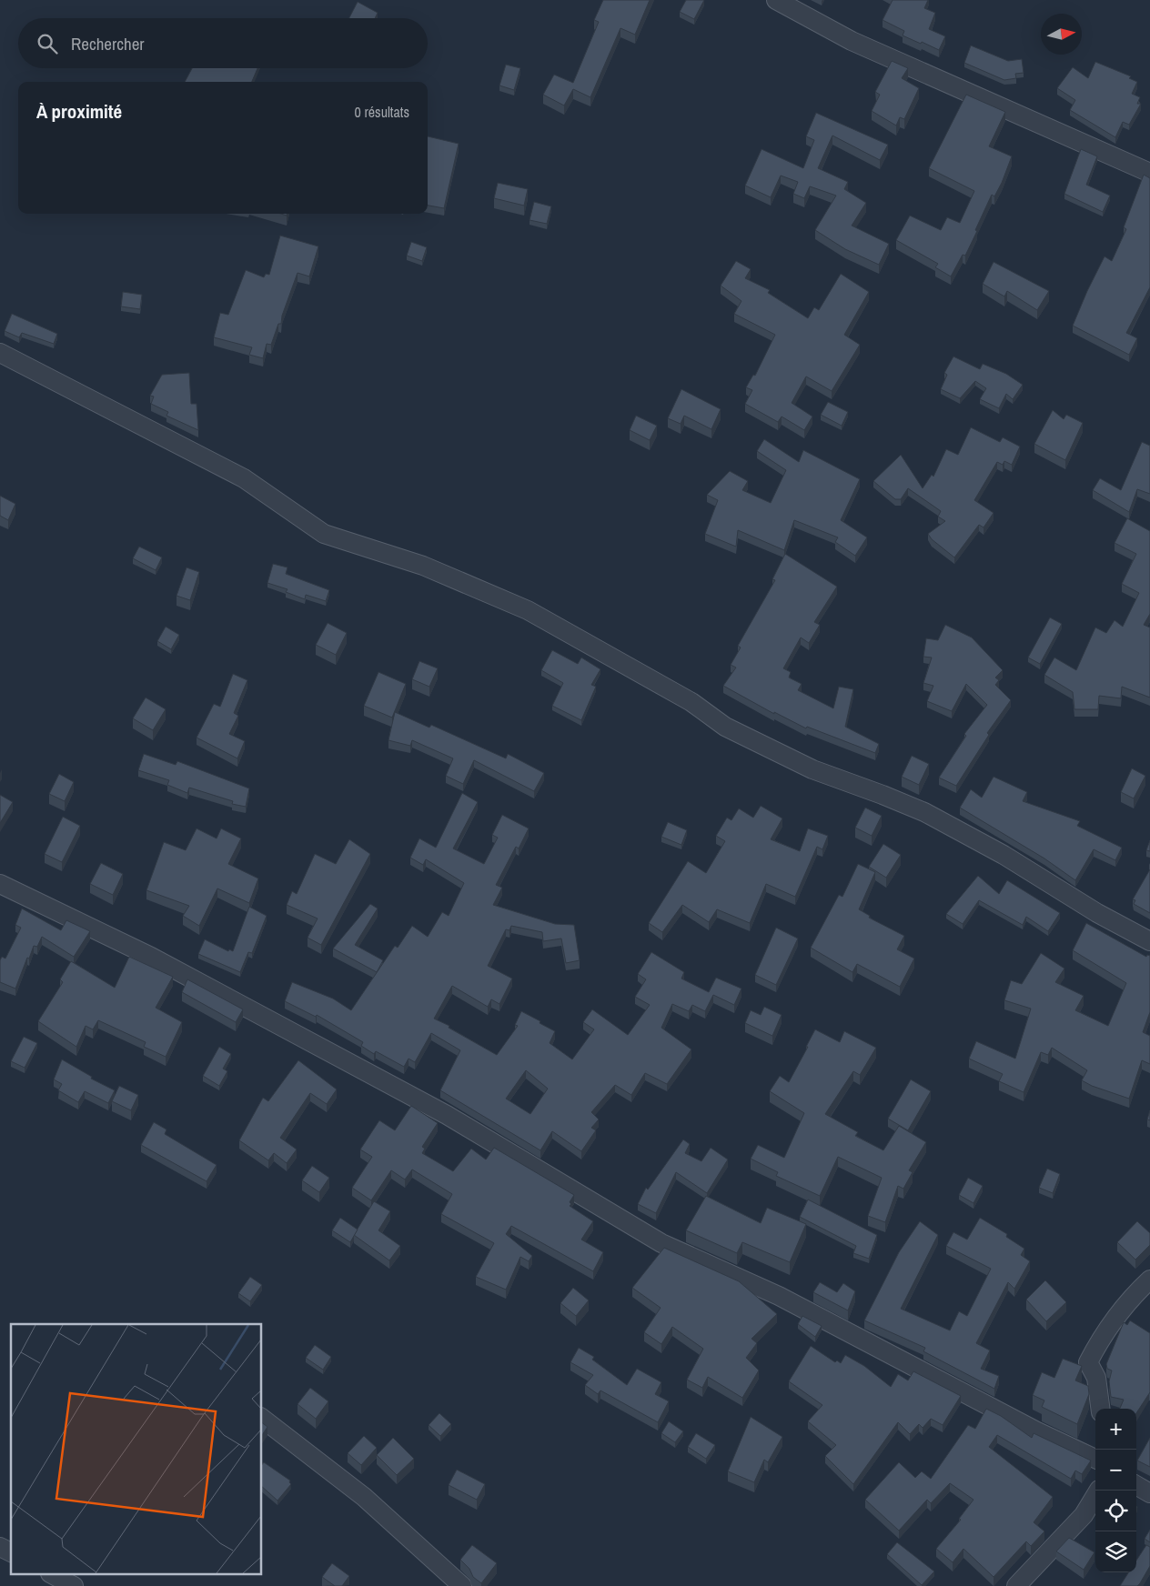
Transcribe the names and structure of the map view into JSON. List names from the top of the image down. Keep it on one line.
{"north":"right","page":{"search":"Rechercher","heading":["À proximité","0 résultats"],"map_buttons":["+","−"]}}
